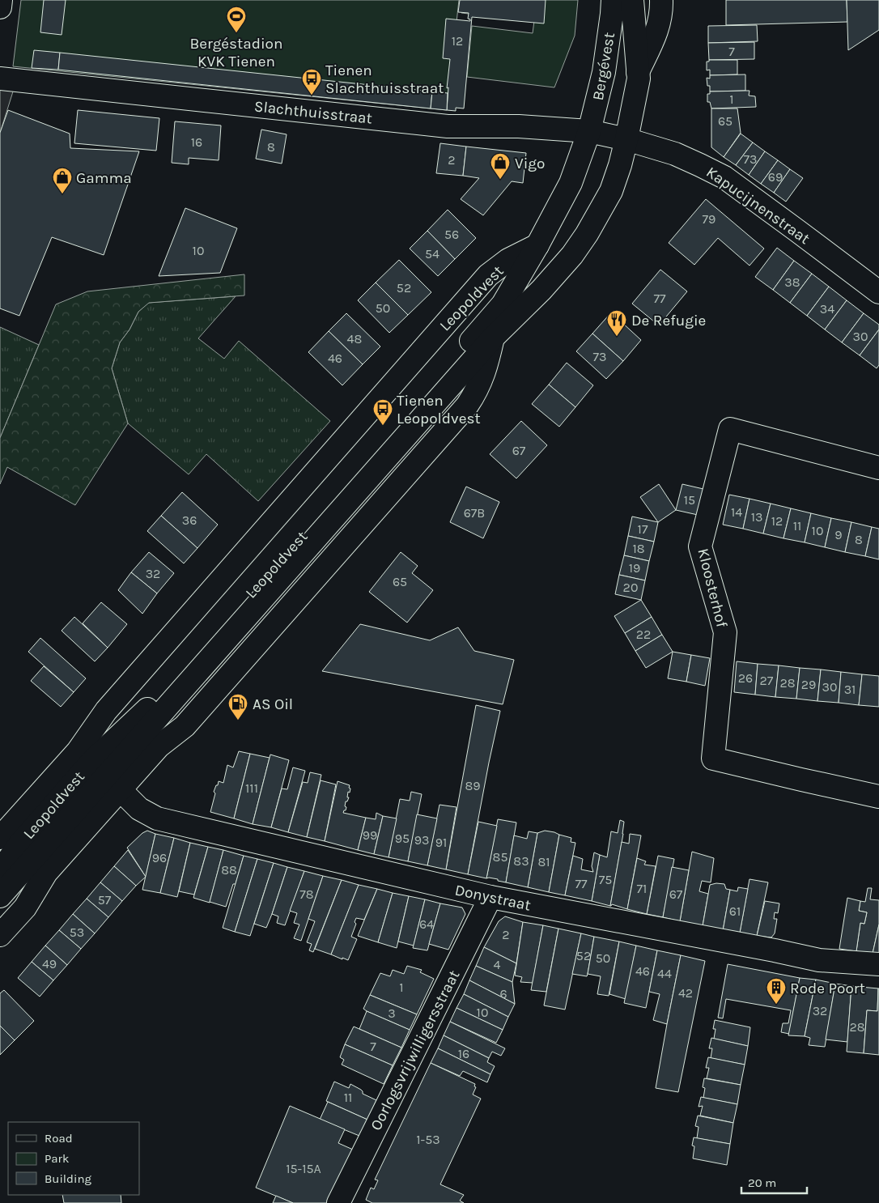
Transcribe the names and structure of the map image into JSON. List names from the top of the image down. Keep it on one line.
{"streets":{"street":["Bergévest","Slachthuisstraat","Kapucijnenstraat","Leopoldvest","Kloosterhof","Donystraat","Oorlogsvrijwilligersstraat"]},"crossings":[["Bergévest","Slachthuisstraat"],["Bergévest","Kapucijnenstraat"],["Bergévest","Leopoldvest"],["Slachthuisstraat","Kapucijnenstraat"],["Slachthuisstraat","Leopoldvest"],["Kapucijnenstraat","Leopoldvest"],["Donystraat","Oorlogsvrijwilligersstraat"]],"places":{"sports":["Bergéstadion KVK Tienen"],"bus stop":["Tienen Slachthuisstraat","Tienen Leopoldvest"],"shop":["Vigo","Gamma"],"restaurant":["De Refugie"],"fuel station":["AS Oil"],"building":["Rode Poort"]},"house_numbers":["12","7","1","65","16","8","73","2","69","79","56","10","54","38","52","77","50","34","30","48","73","46","67","15","14","67B","13","36","12","11","17","10","9","8","18","19","32","65","20","22","26","27","28","29","30","31","89","111","99","95","93","91","85","96","83","81","88","75","77","71","78","67","57","61","64","53","2","52","50","49","4","46","44","1","42","6","32","10","3","28","7","16","11","1-53","15-15A"],"legend":["Road","Park","Building"],"scale_bar":"20 m"}
